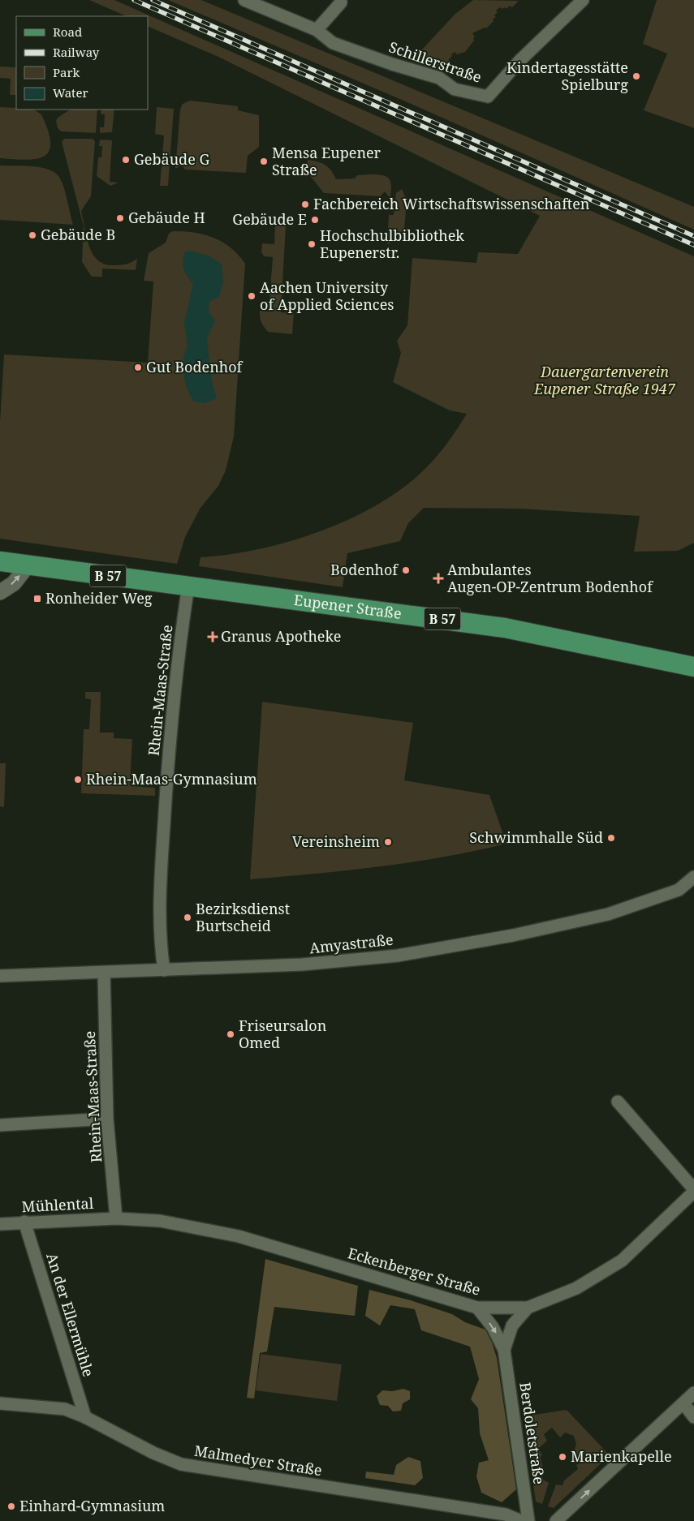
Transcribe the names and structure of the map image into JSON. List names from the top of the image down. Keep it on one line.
{"streets":{"main road":["B 57","Eupener Straße"],"street":["Schillerstraße","Rhein-Maas-Straße","Amyastraße","Mühlental","Eckenberger Straße","An der Ellermühle","Berdoletstraße","Malmedyer Straße"]},"crossings":[["Eupener Straße","Rhein-Maas-Straße"],["Rhein-Maas-Straße","Amyastraße"],["Rhein-Maas-Straße","Mühlental"],["Rhein-Maas-Straße","Eckenberger Straße"],["Mühlental","Eckenberger Straße"],["Mühlental","An der Ellermühle"],["Eckenberger Straße","Berdoletstraße"],["An der Ellermühle","Malmedyer Straße"]],"parks":["Dauergartenverein Eupener Straße 1947"],"places":{"other":["Kindertagesstätte Spielburg","Gebäude G","Mensa Eupener Straße","Fachbereich Wirtschaftswissenschaften","Gebäude H","Gebäude E","Gebäude B","Hochschulbibliothek Eupenerstr.","Aachen University of Applied Sciences","Gut Bodenhof","Bodenhof","Rhein-Maas-Gymnasium","Schwimmhalle Süd","Vereinsheim","Bezirksdienst Burtscheid","Friseursalon Omed","Marienkapelle","Einhard-Gymnasium"],"health":["Ambulantes Augen-OP-Zentrum Bodenhof","Granus Apotheke"],"transit":["Ronheider Weg"]},"legend":["Road","Railway","Park","Water"]}
